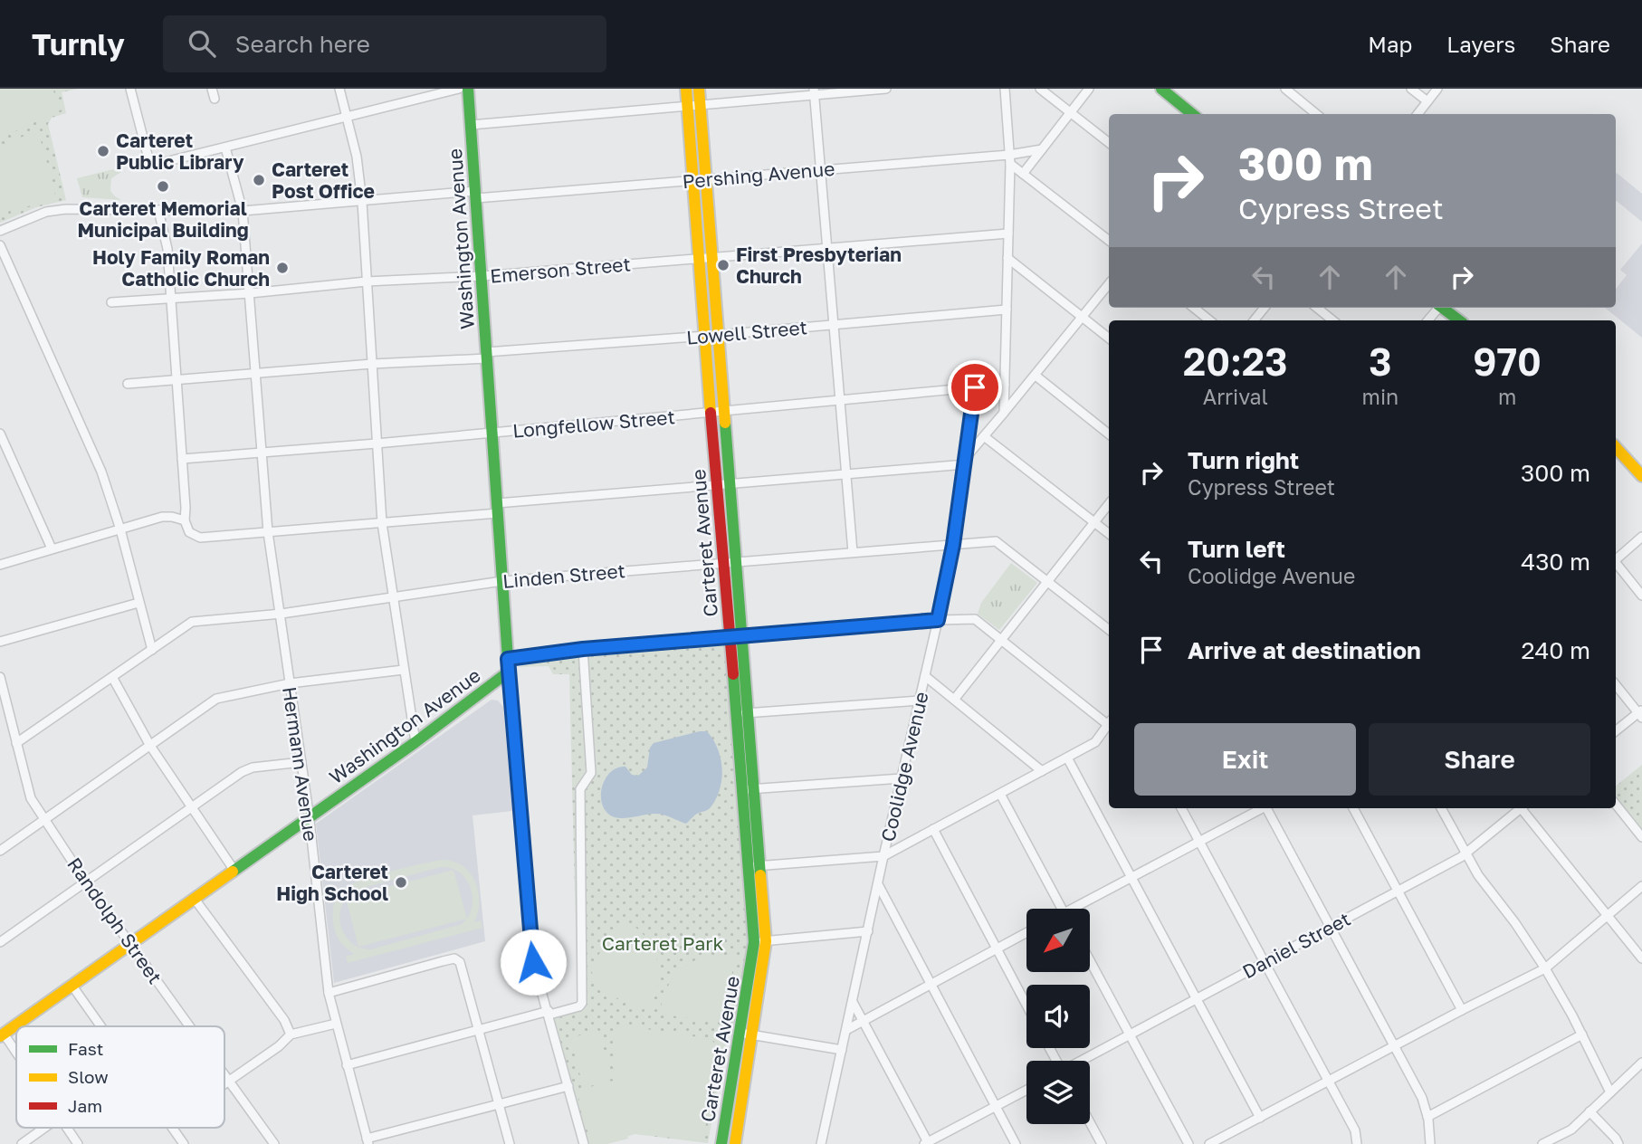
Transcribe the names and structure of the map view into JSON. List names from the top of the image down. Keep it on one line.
{"streets":{"street":["Pershing Avenue","Washington Avenue","Emerson Street","Lowell Street","Longfellow Street","Carteret Avenue","Linden Street","Hermann Avenue","Coolidge Avenue","Randolph Street","Daniel Street"]},"crossings":[["Pershing Avenue","Washington Avenue"],["Pershing Avenue","Carteret Avenue"],["Pershing Avenue","Hermann Avenue"],["Washington Avenue","Emerson Street"],["Washington Avenue","Lowell Street"],["Washington Avenue","Longfellow Street"],["Washington Avenue","Linden Street"],["Washington Avenue","Hermann Avenue"],["Washington Avenue","Randolph Street"],["Emerson Street","Carteret Avenue"],["Emerson Street","Hermann Avenue"],["Lowell Street","Carteret Avenue"],["Lowell Street","Hermann Avenue"],["Longfellow Street","Carteret Avenue"],["Longfellow Street","Hermann Avenue"],["Longfellow Street","Coolidge Avenue"],["Carteret Avenue","Linden Street"],["Linden Street","Hermann Avenue"],["Linden Street","Coolidge Avenue"],["Linden Street","Randolph Street"]],"parks":["Carteret Park"],"places":["Carteret Public Library","Carteret Post Office","Carteret Memorial Municipal Building","First Presbyterian Church","Holy Family Roman Catholic Church","Carteret High School"],"legend":["Fast","Slow","Jam"],"north":"bottom left","page":{"header":"Turnly","search":"Search here","nav":["Map","Layers","Share"],"turn":["300 m","Cypress Street"],"eta":["20:23","Arrival","3","min","970","m"],"list":[{"name":"Turn right","note":"Cypress Street","value":"300 m"},{"name":"Turn left","note":"Coolidge Avenue","value":"430 m"},{"name":"Arrive at destination","value":"240 m"}],"buttons":["Exit","Share"]}}
